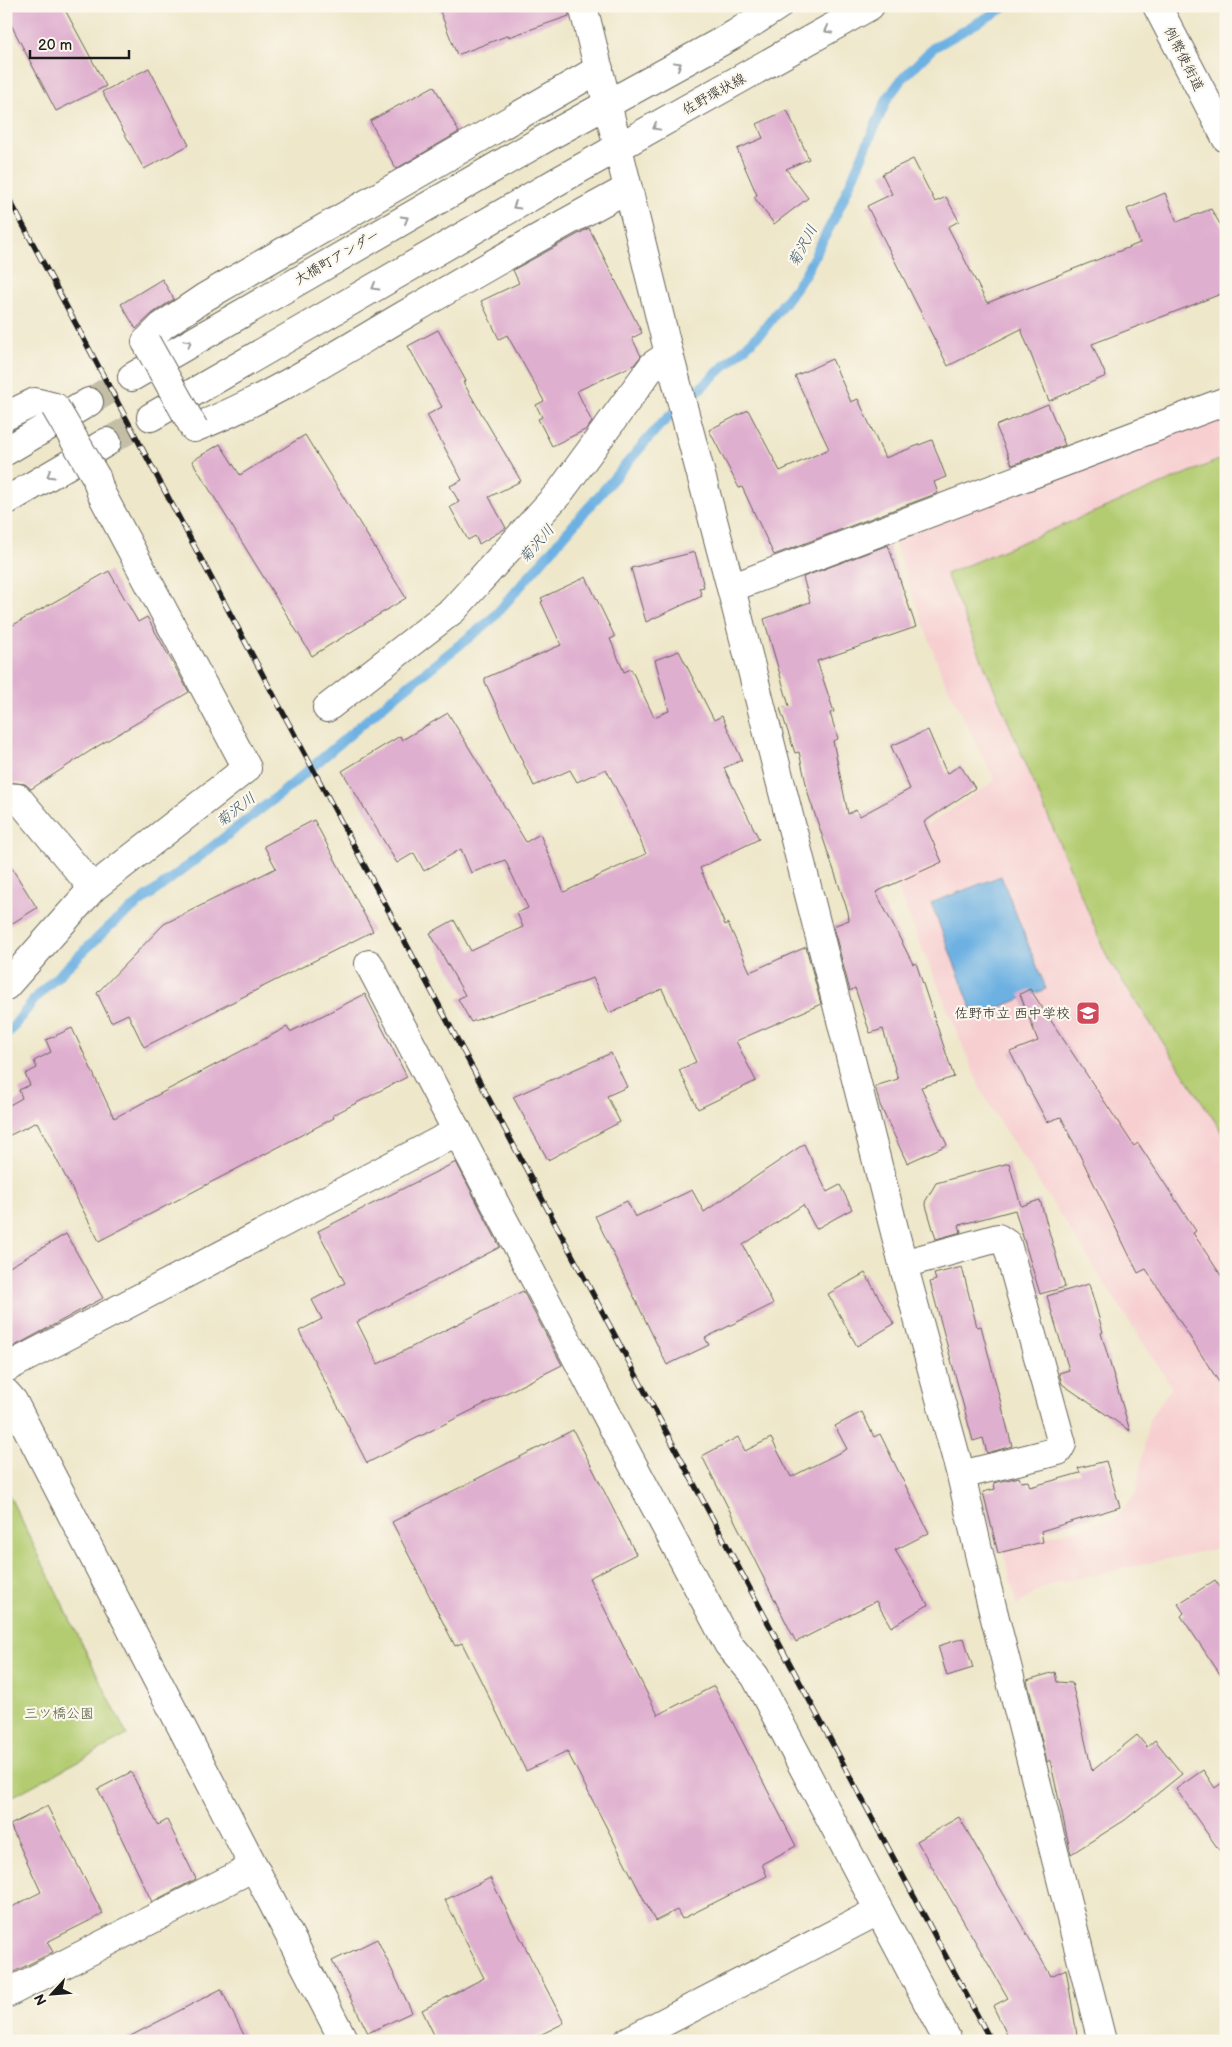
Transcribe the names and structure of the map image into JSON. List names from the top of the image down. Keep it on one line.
{"streets":{"street":["例幣使街道","佐野環状線","大橋町アンダー"]},"one_way":["大橋町アンダー"],"water":["菊沢川"],"parks":["三ツ橋公園"],"places":{"school or university":["佐野市立 西中学校"]},"scale_bar":"20 m","north":"bottom left"}
